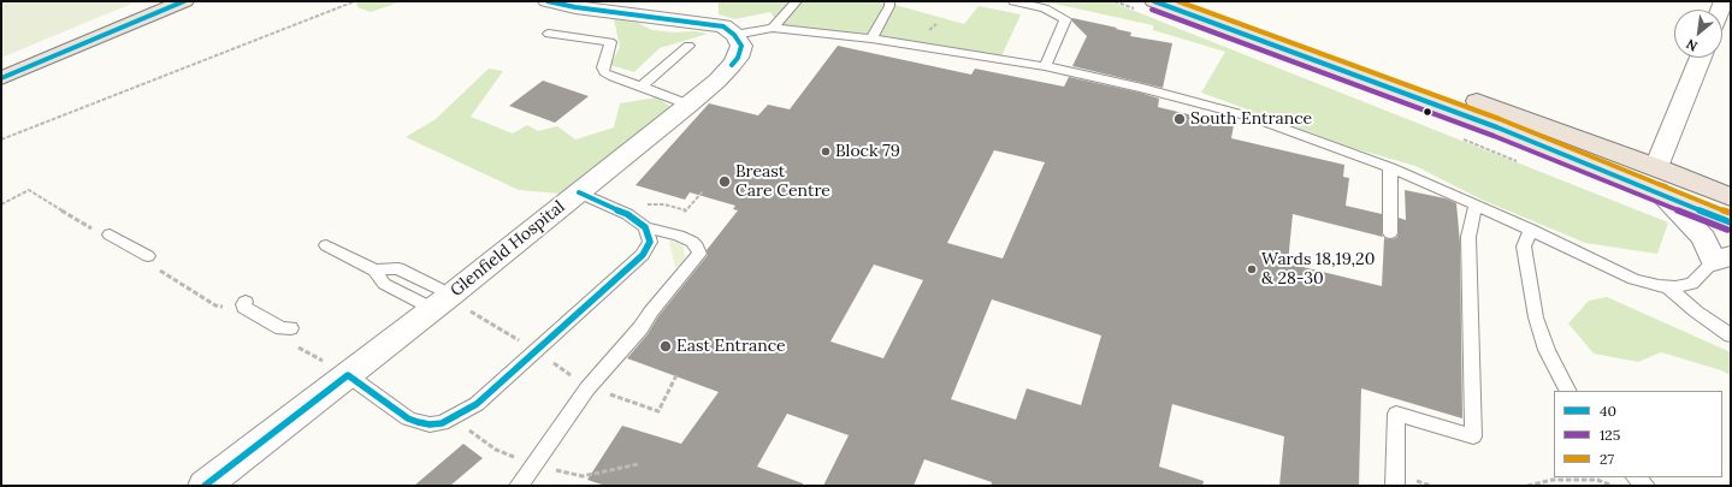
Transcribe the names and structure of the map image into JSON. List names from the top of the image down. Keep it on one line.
{"streets":{"street":["Glenfield Hospital"]},"places":["South Entrance","Block 79","Breast Care Centre","Wards 18,19,20 & 28-30","East Entrance"],"lines":["transit line 40","transit line 27","transit line 125"],"legend":["40","125","27"],"north":"bottom left"}
